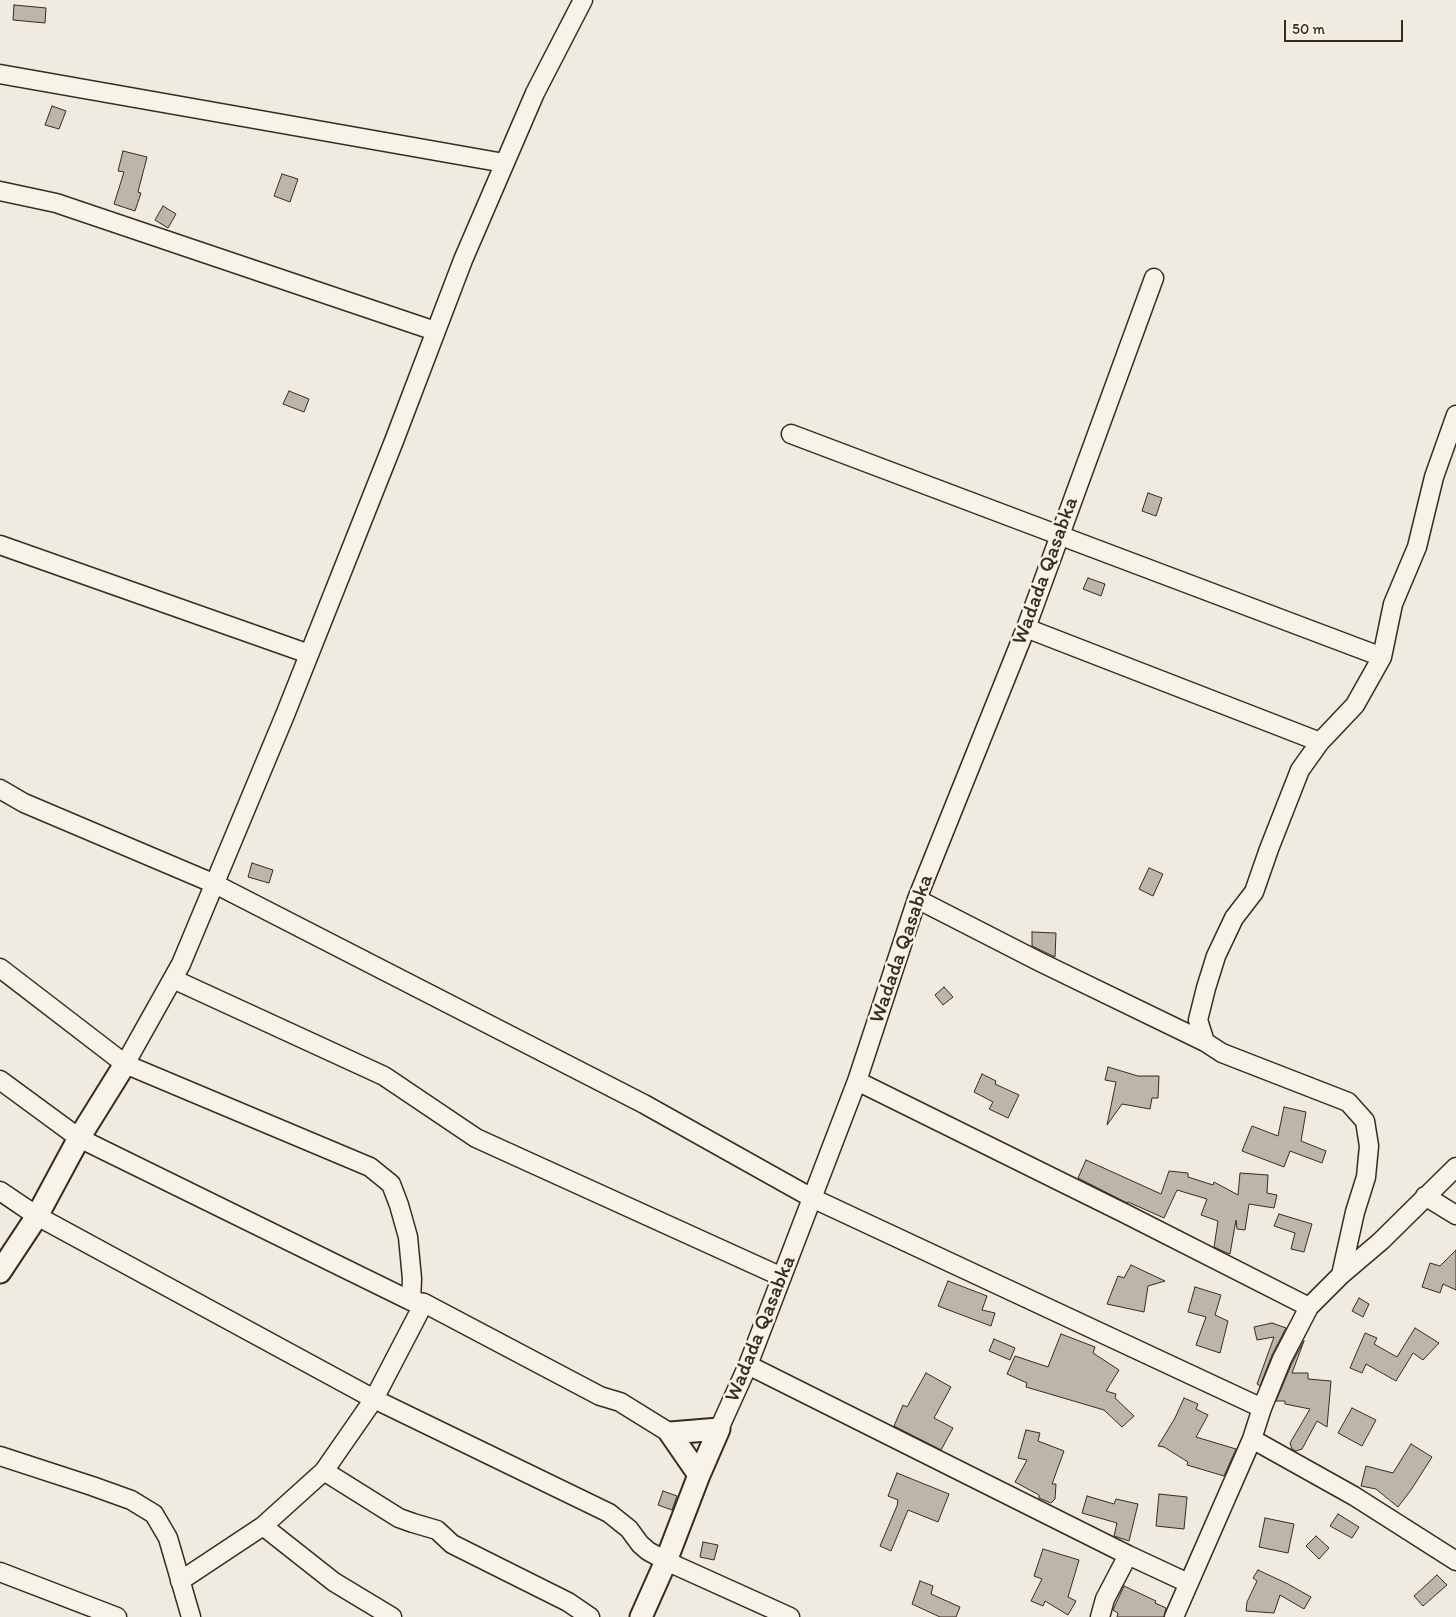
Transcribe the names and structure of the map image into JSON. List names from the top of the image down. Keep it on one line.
{"streets":{"street":["Wadada Qasabka"]},"scale_bar":"50 m"}
